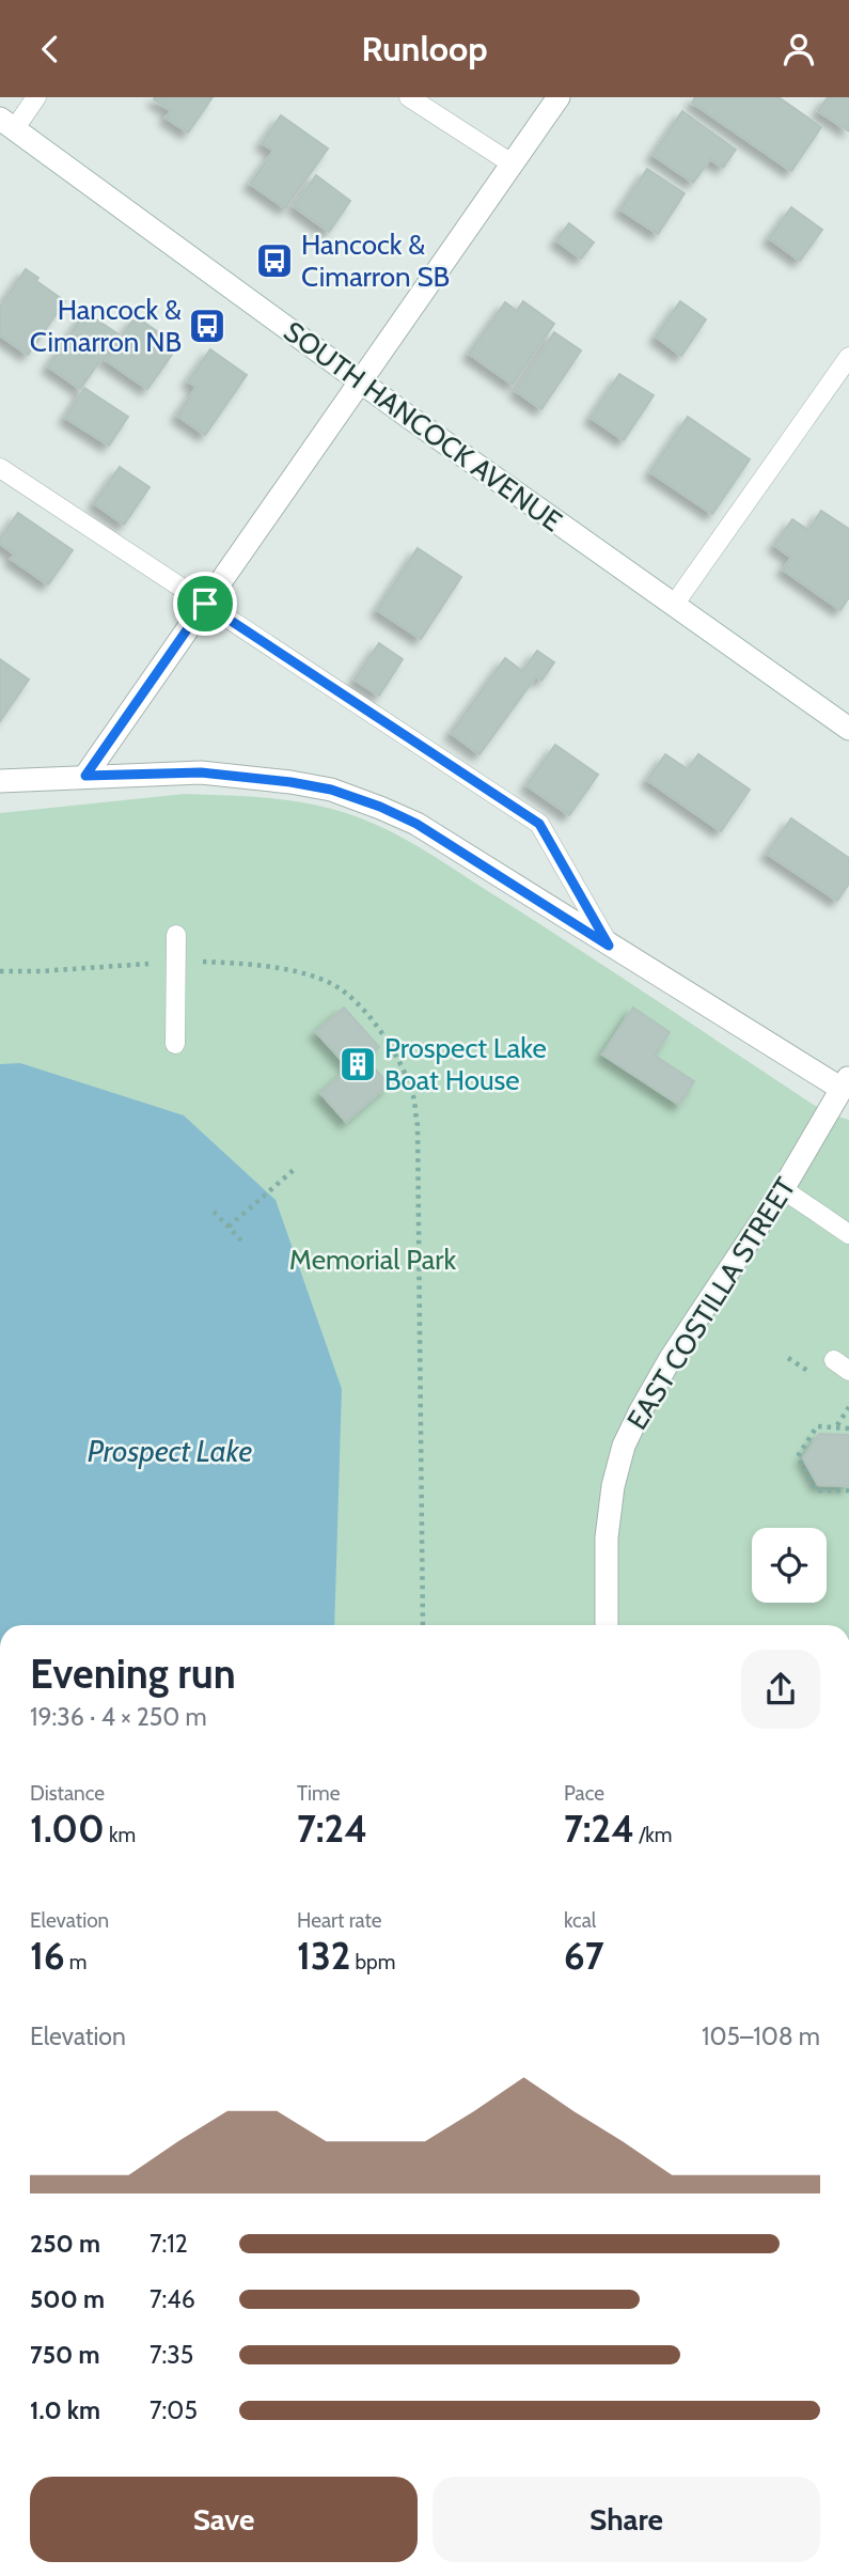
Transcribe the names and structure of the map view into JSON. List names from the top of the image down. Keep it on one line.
{"streets":{"street":["SOUTH HANCOCK AVENUE","EAST COSTILLA STREET"]},"water":["Prospect Lake"],"parks":["Memorial Park"],"places":{"bus stop":["Hancock & Cimarron SB","Hancock & Cimarron NB"],"building":["Prospect Lake Boat House"]},"page":{"header":"Runloop","heading":["Evening run","19:36 · 4 × 250 m"],"stats":[["Distance","1.00 km"],["Time","7:24"],["Pace","7:24 /km"],["Elevation","16 m"],["Heart rate","132 bpm"],["kcal","67"]],"chart":["Elevation","105–108 m"],"list":[{"name":"250 m","note":"7:12"},{"name":"500 m","note":"7:46"},{"name":"750 m","note":"7:35"},{"name":"1.0 km","note":"7:05"}],"buttons":["Save","Share"]}}
